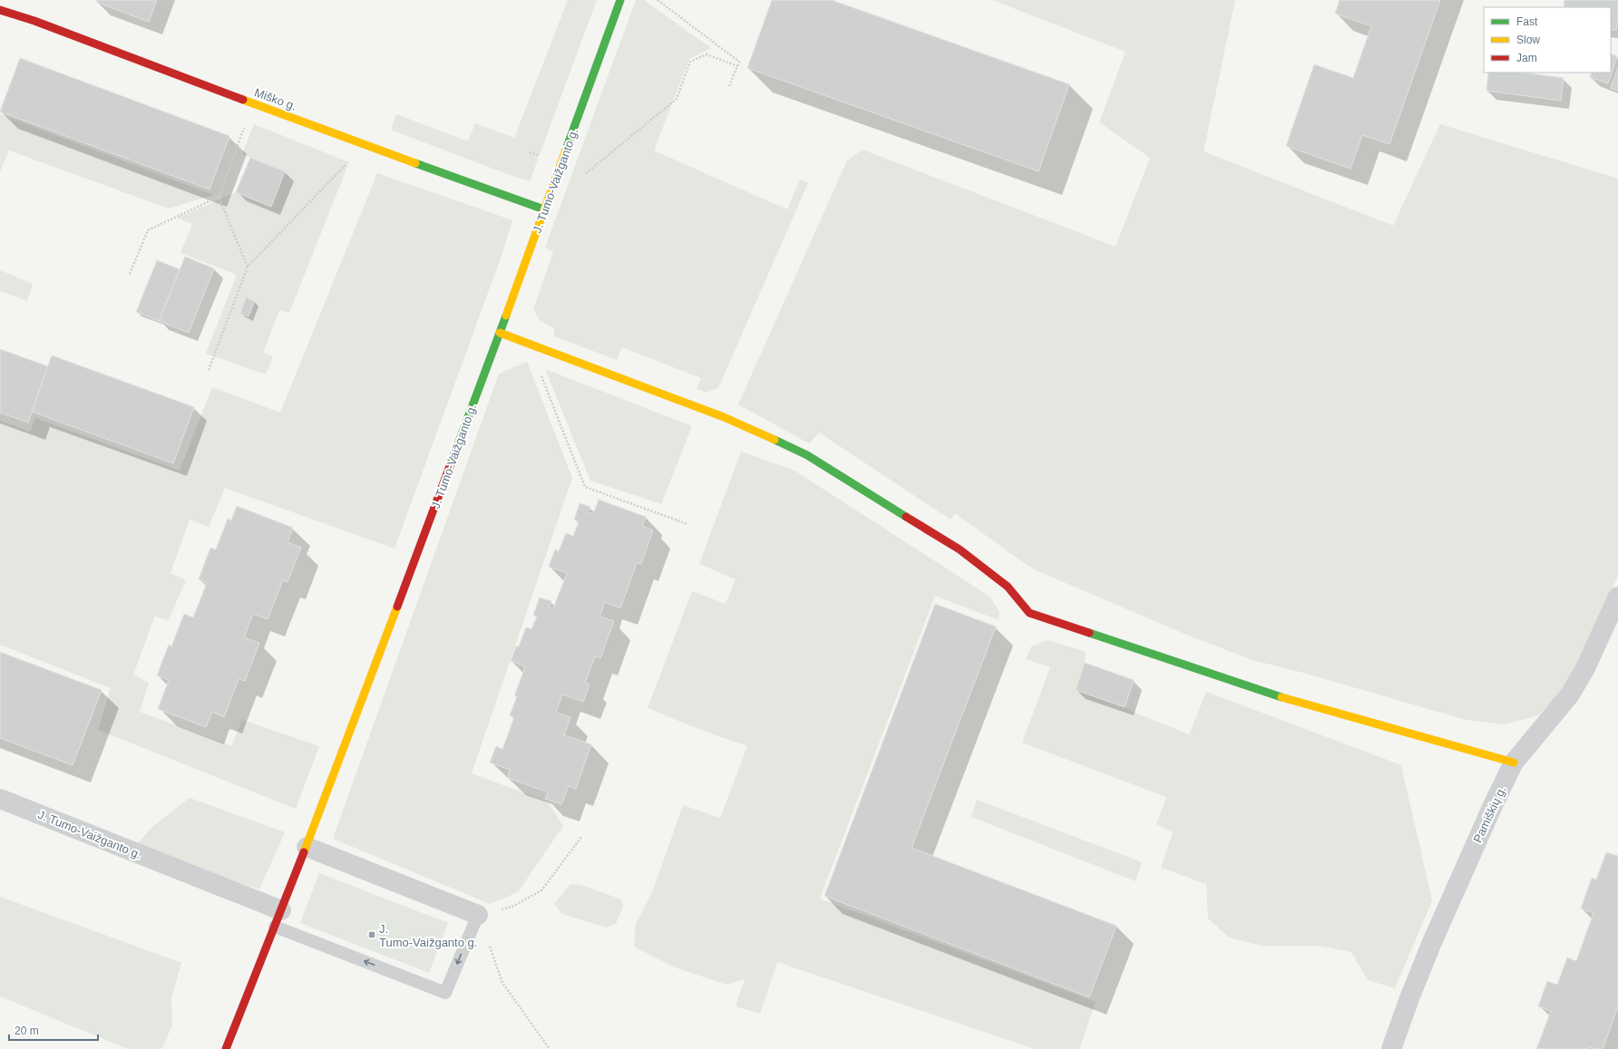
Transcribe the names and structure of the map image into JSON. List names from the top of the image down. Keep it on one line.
{"streets":{"street":["Miško g.","J. Tumo-Vaižganto g.","Pamiškių g."]},"crossings":[["Miško g.","J. Tumo-Vaižganto g."]],"places":{"transit":["J. Tumo-Vaižganto g."]},"legend":["Fast","Slow","Jam"],"scale_bar":"20 m"}
